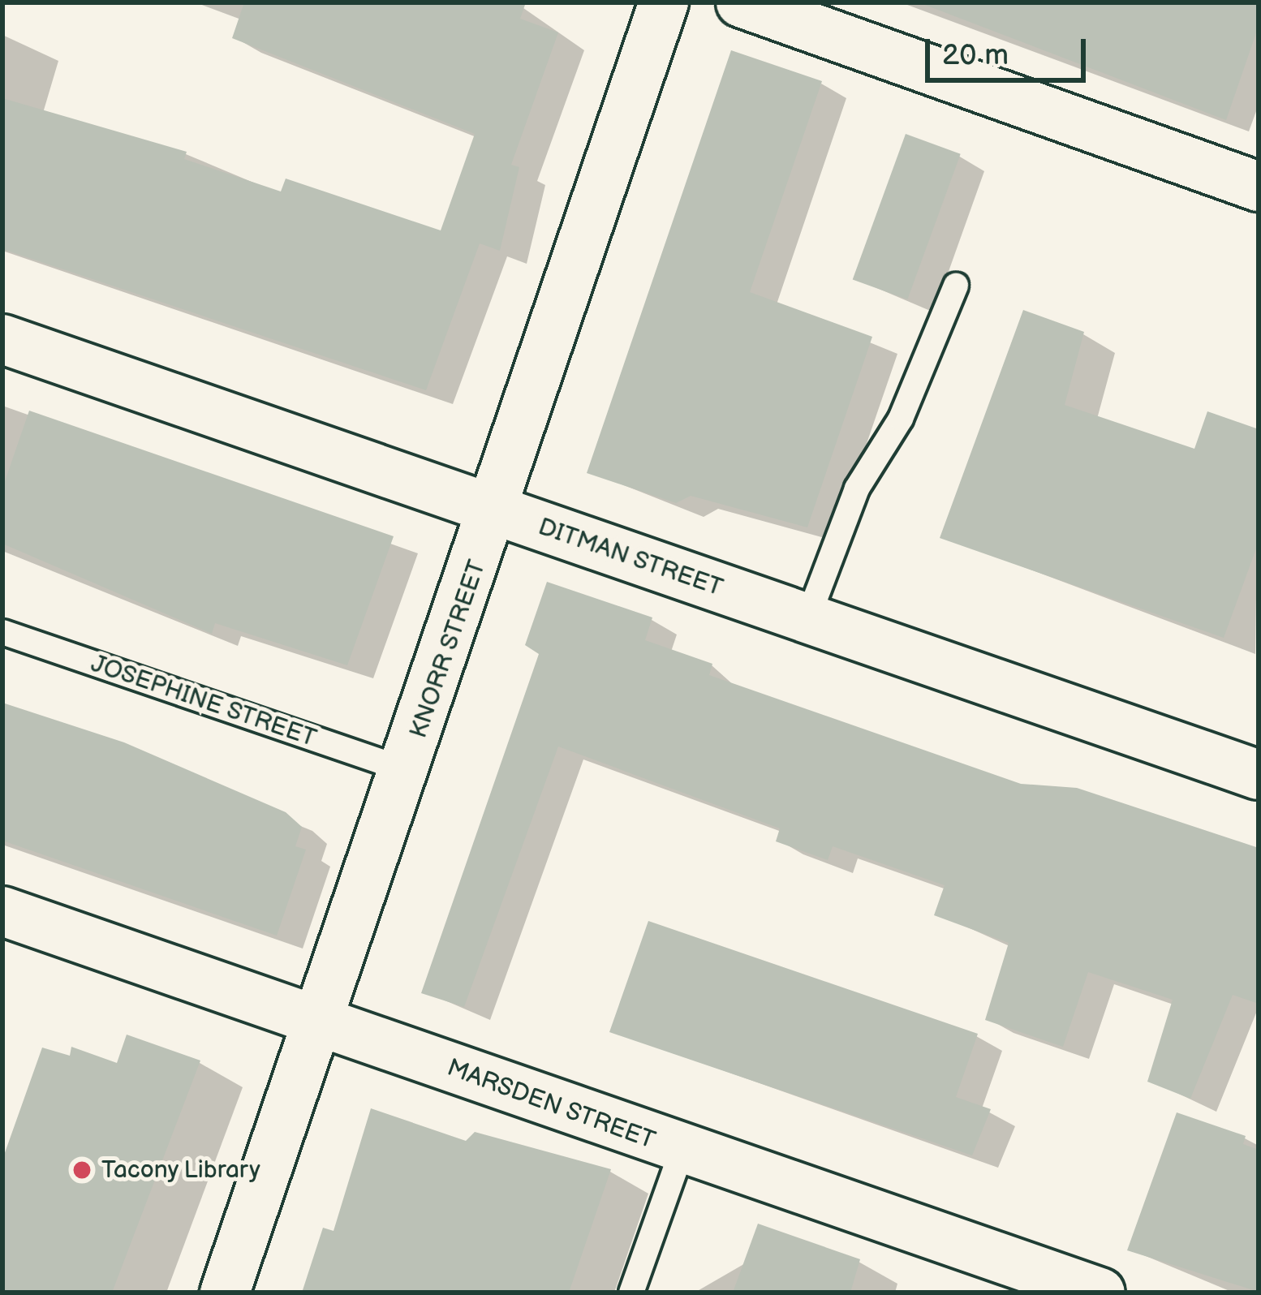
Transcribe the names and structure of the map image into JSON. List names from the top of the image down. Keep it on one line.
{"streets":{"street":["DITMAN STREET","KNORR STREET","MARSDEN STREET"],"lane":["JOSEPHINE STREET"]},"crossings":[["DITMAN STREET","KNORR STREET"],["KNORR STREET","JOSEPHINE STREET"],["KNORR STREET","MARSDEN STREET"]],"places":["Tacony Library"],"scale_bar":"20 m"}
